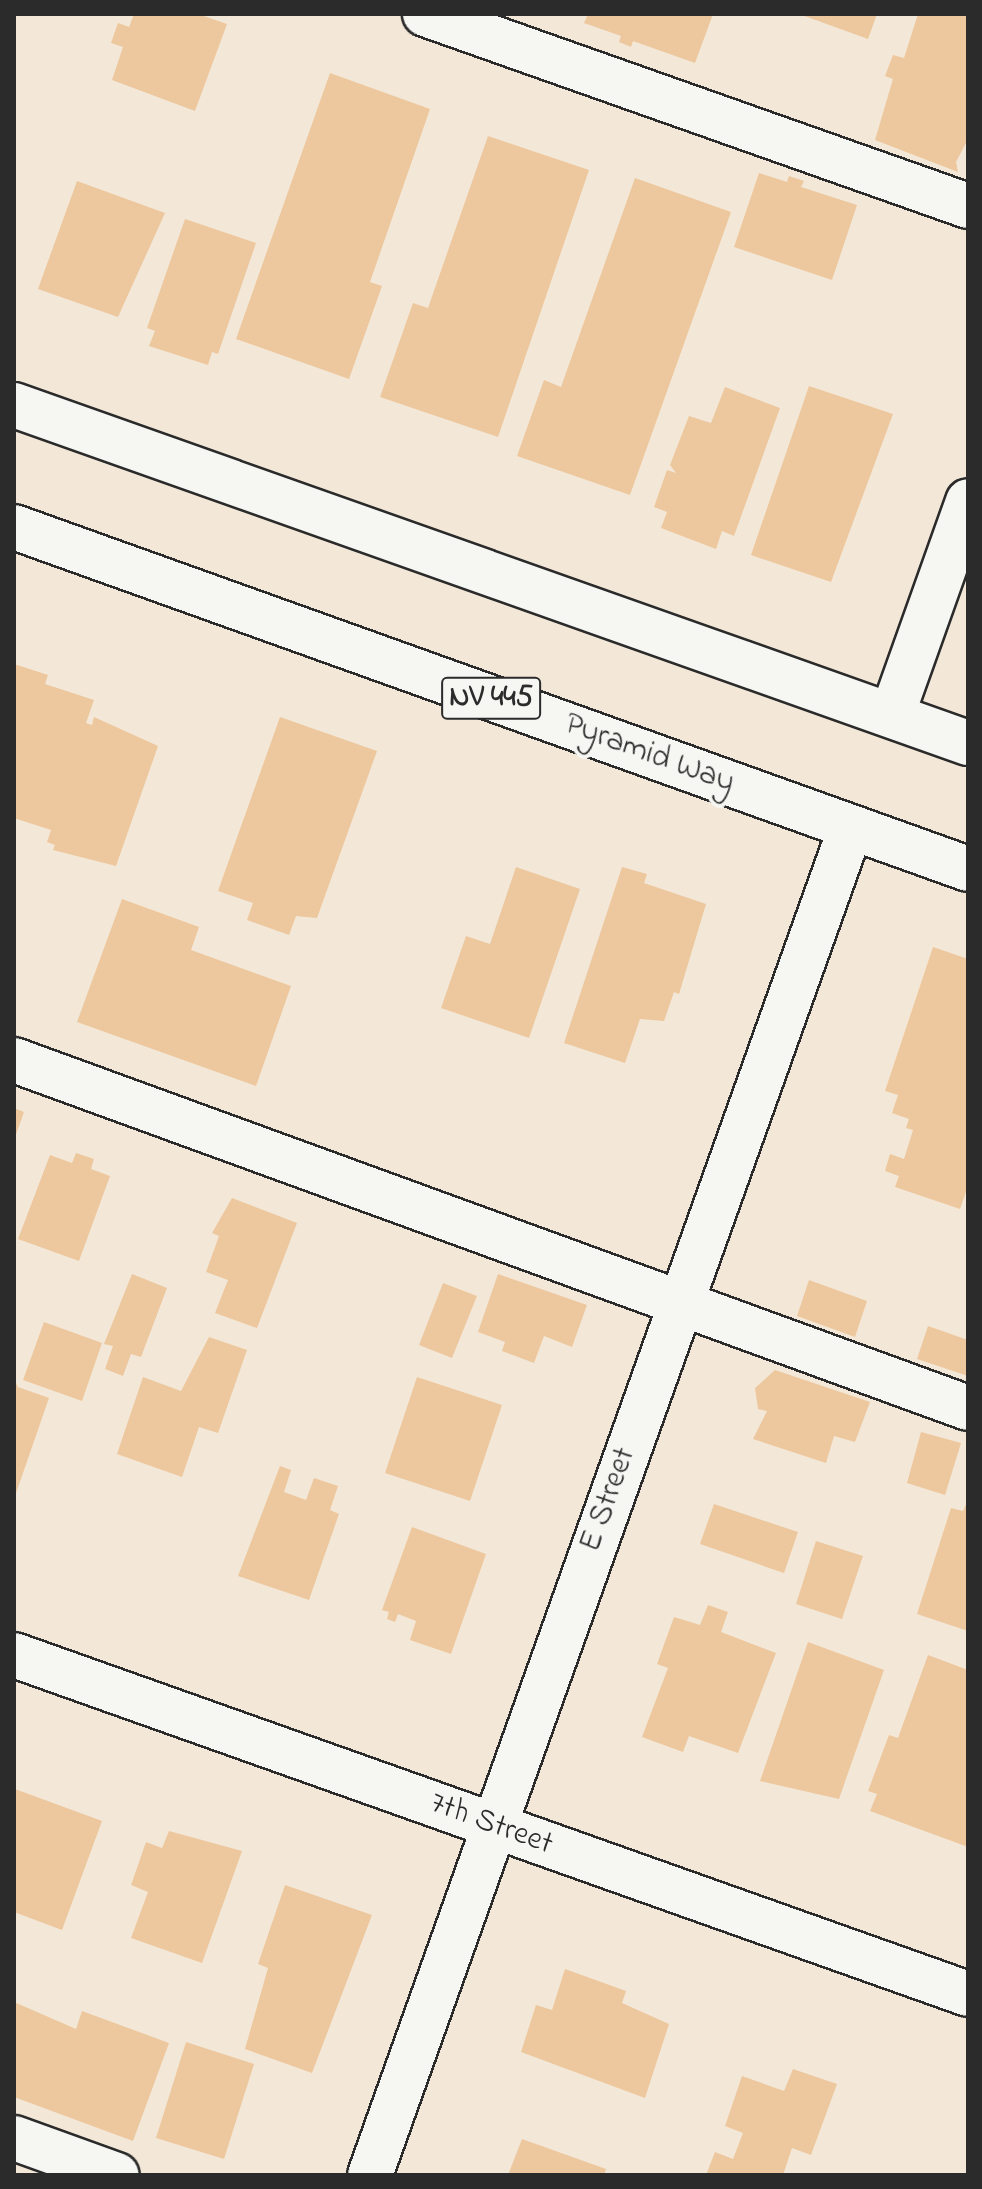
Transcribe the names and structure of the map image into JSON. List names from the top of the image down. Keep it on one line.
{"streets":{"street":["NV 445","Pyramid Way","E Street","7th Street"]},"crossings":[["Pyramid Way","E Street"],["E Street","7th Street"]]}
